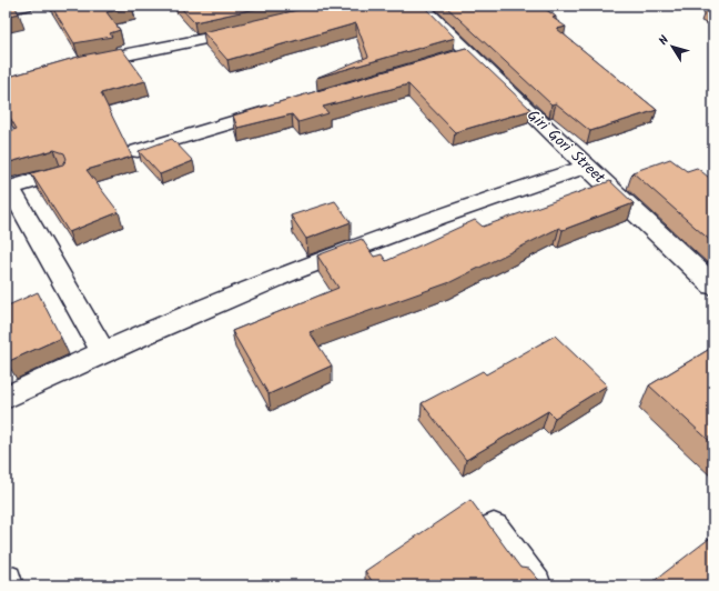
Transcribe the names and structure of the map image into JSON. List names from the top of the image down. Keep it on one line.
{"streets":{"street":["Giri Gori Street"]},"north":"top left"}
